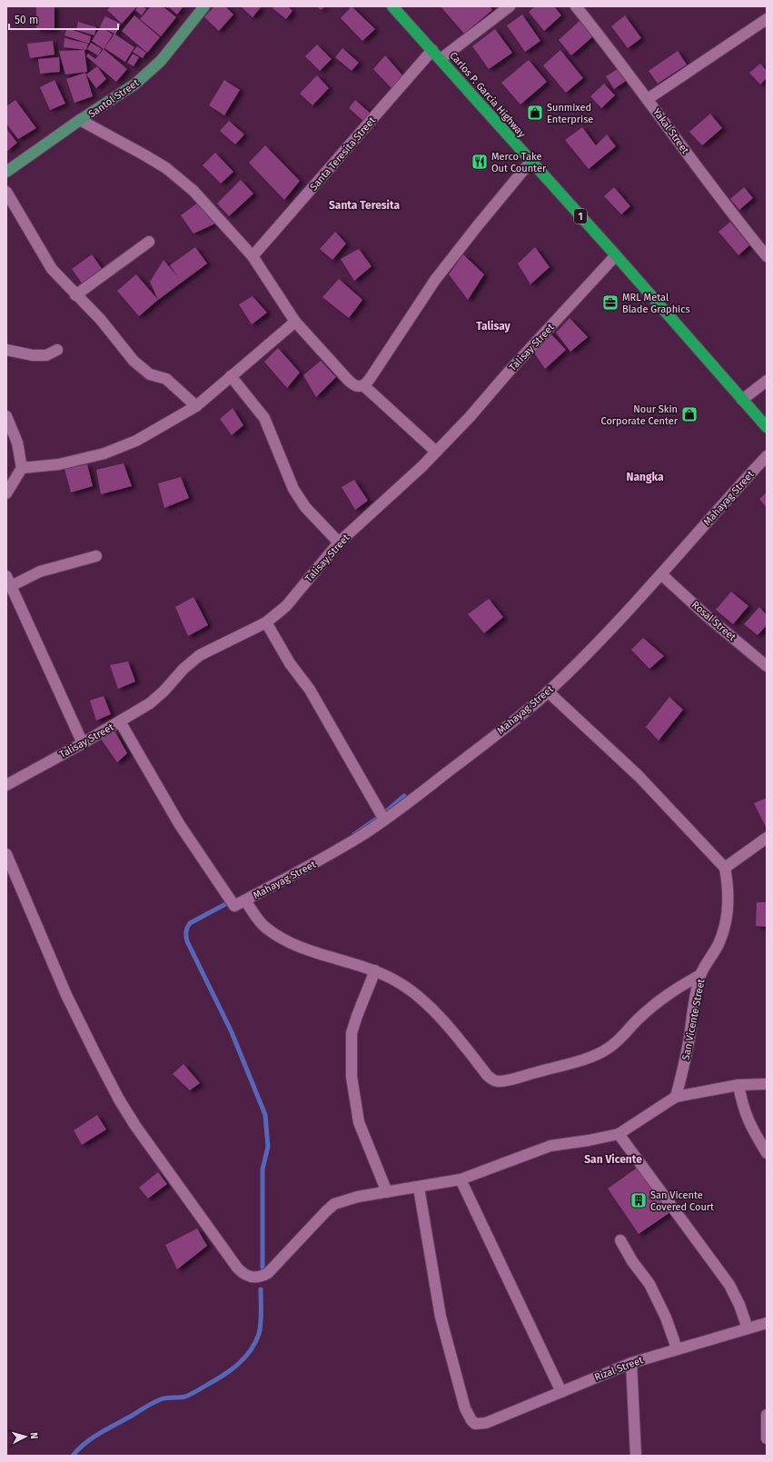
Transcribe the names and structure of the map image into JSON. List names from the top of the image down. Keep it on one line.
{"streets":{"highway":["Carlos P. Garcia Highway","1"],"main road":["Santol Street"],"street":["Yakal Street","Santa Teresita Street","Talisay Street","Mahayag Street","Rosal Street","San Vicente Street","Rizal Street"]},"crossings":[["Carlos P. Garcia Highway","Santa Teresita Street"],["Carlos P. Garcia Highway","Talisay Street"],["Talisay Street","Mahayag Street"],["Mahayag Street","Rosal Street"]],"districts":["Santa Teresita","Talisay","Nangka","San Vicente"],"places":{"shop":["Sunmixed Enterprise","Nour Skin Corporate Center"],"restaurant":["Merco Take Out Counter"],"office":["MRL Metal Blade Graphics"],"building":["San Vicente Covered Court"]},"scale_bar":"50 m","north":"right"}
